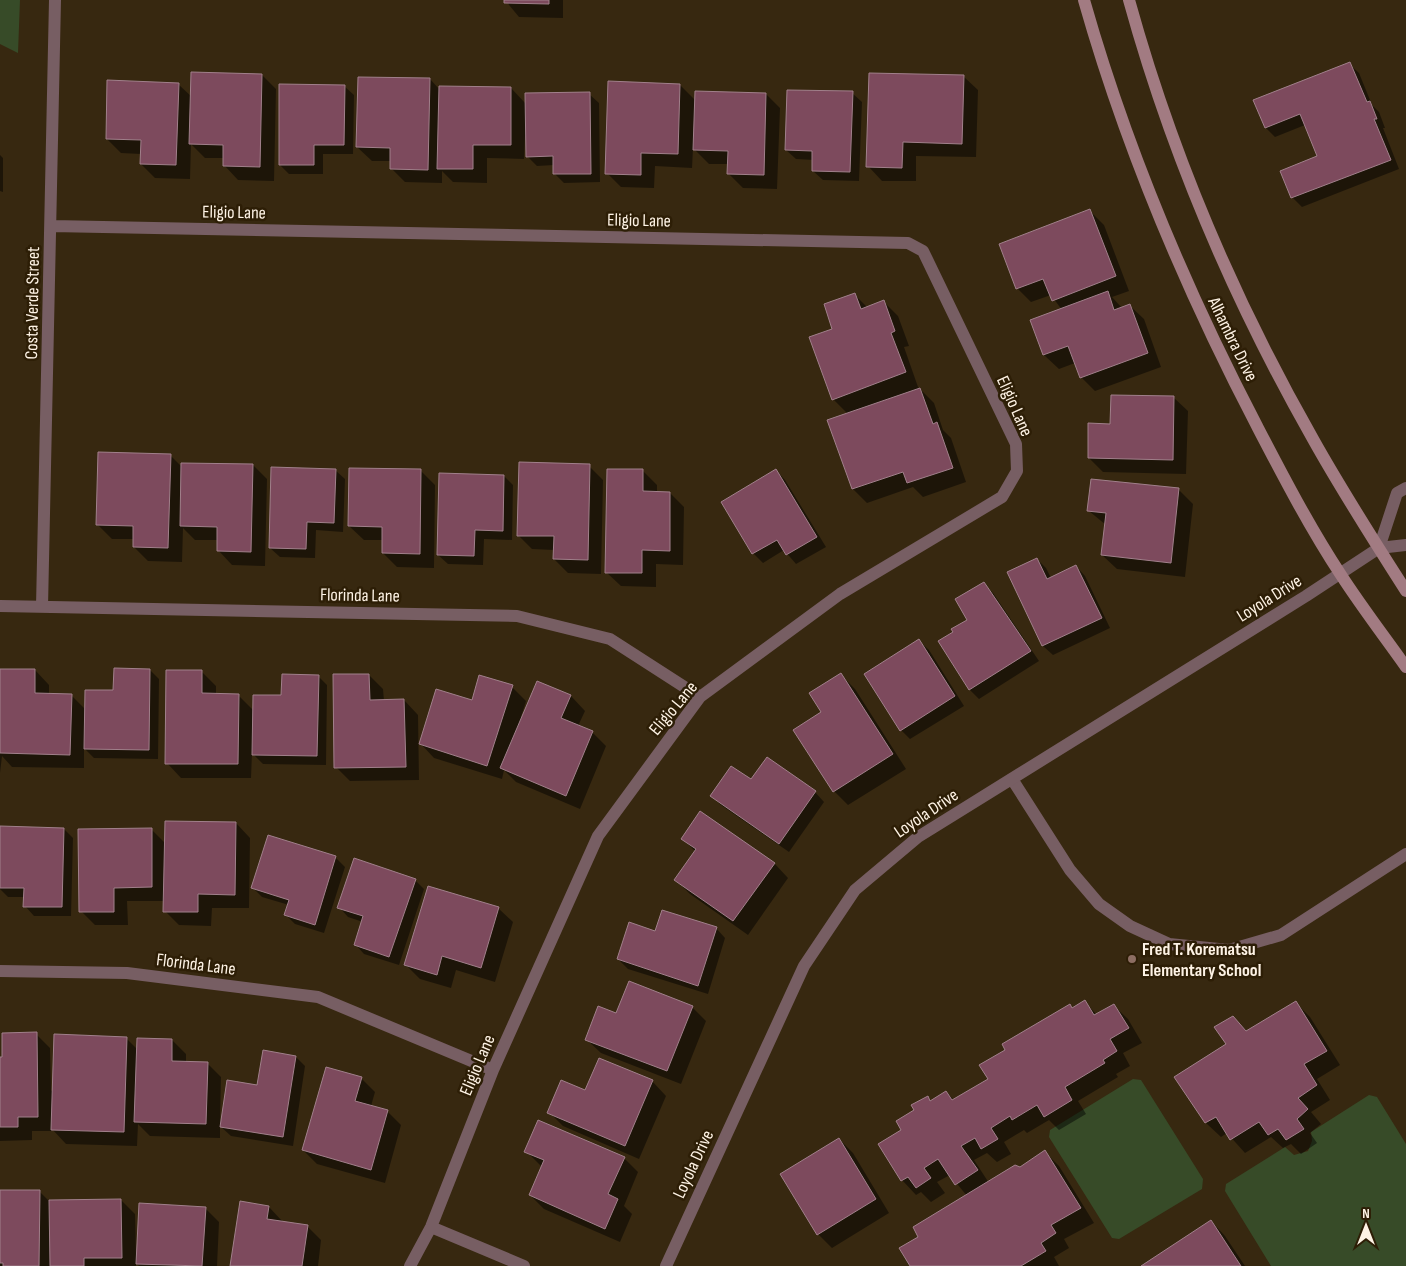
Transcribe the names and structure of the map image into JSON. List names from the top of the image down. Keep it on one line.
{"streets":{"main road":["Alhambra Drive"],"street":["Eligio Lane","Costa Verde Street","Florinda Lane","Loyola Drive"]},"crossings":[["Eligio Lane","Costa Verde Street"],["Eligio Lane","Florinda Lane"],["Costa Verde Street","Florinda Lane"],["Alhambra Drive","Loyola Drive"]],"places":["Fred T. Korematsu Elementary School"],"north":"top"}
